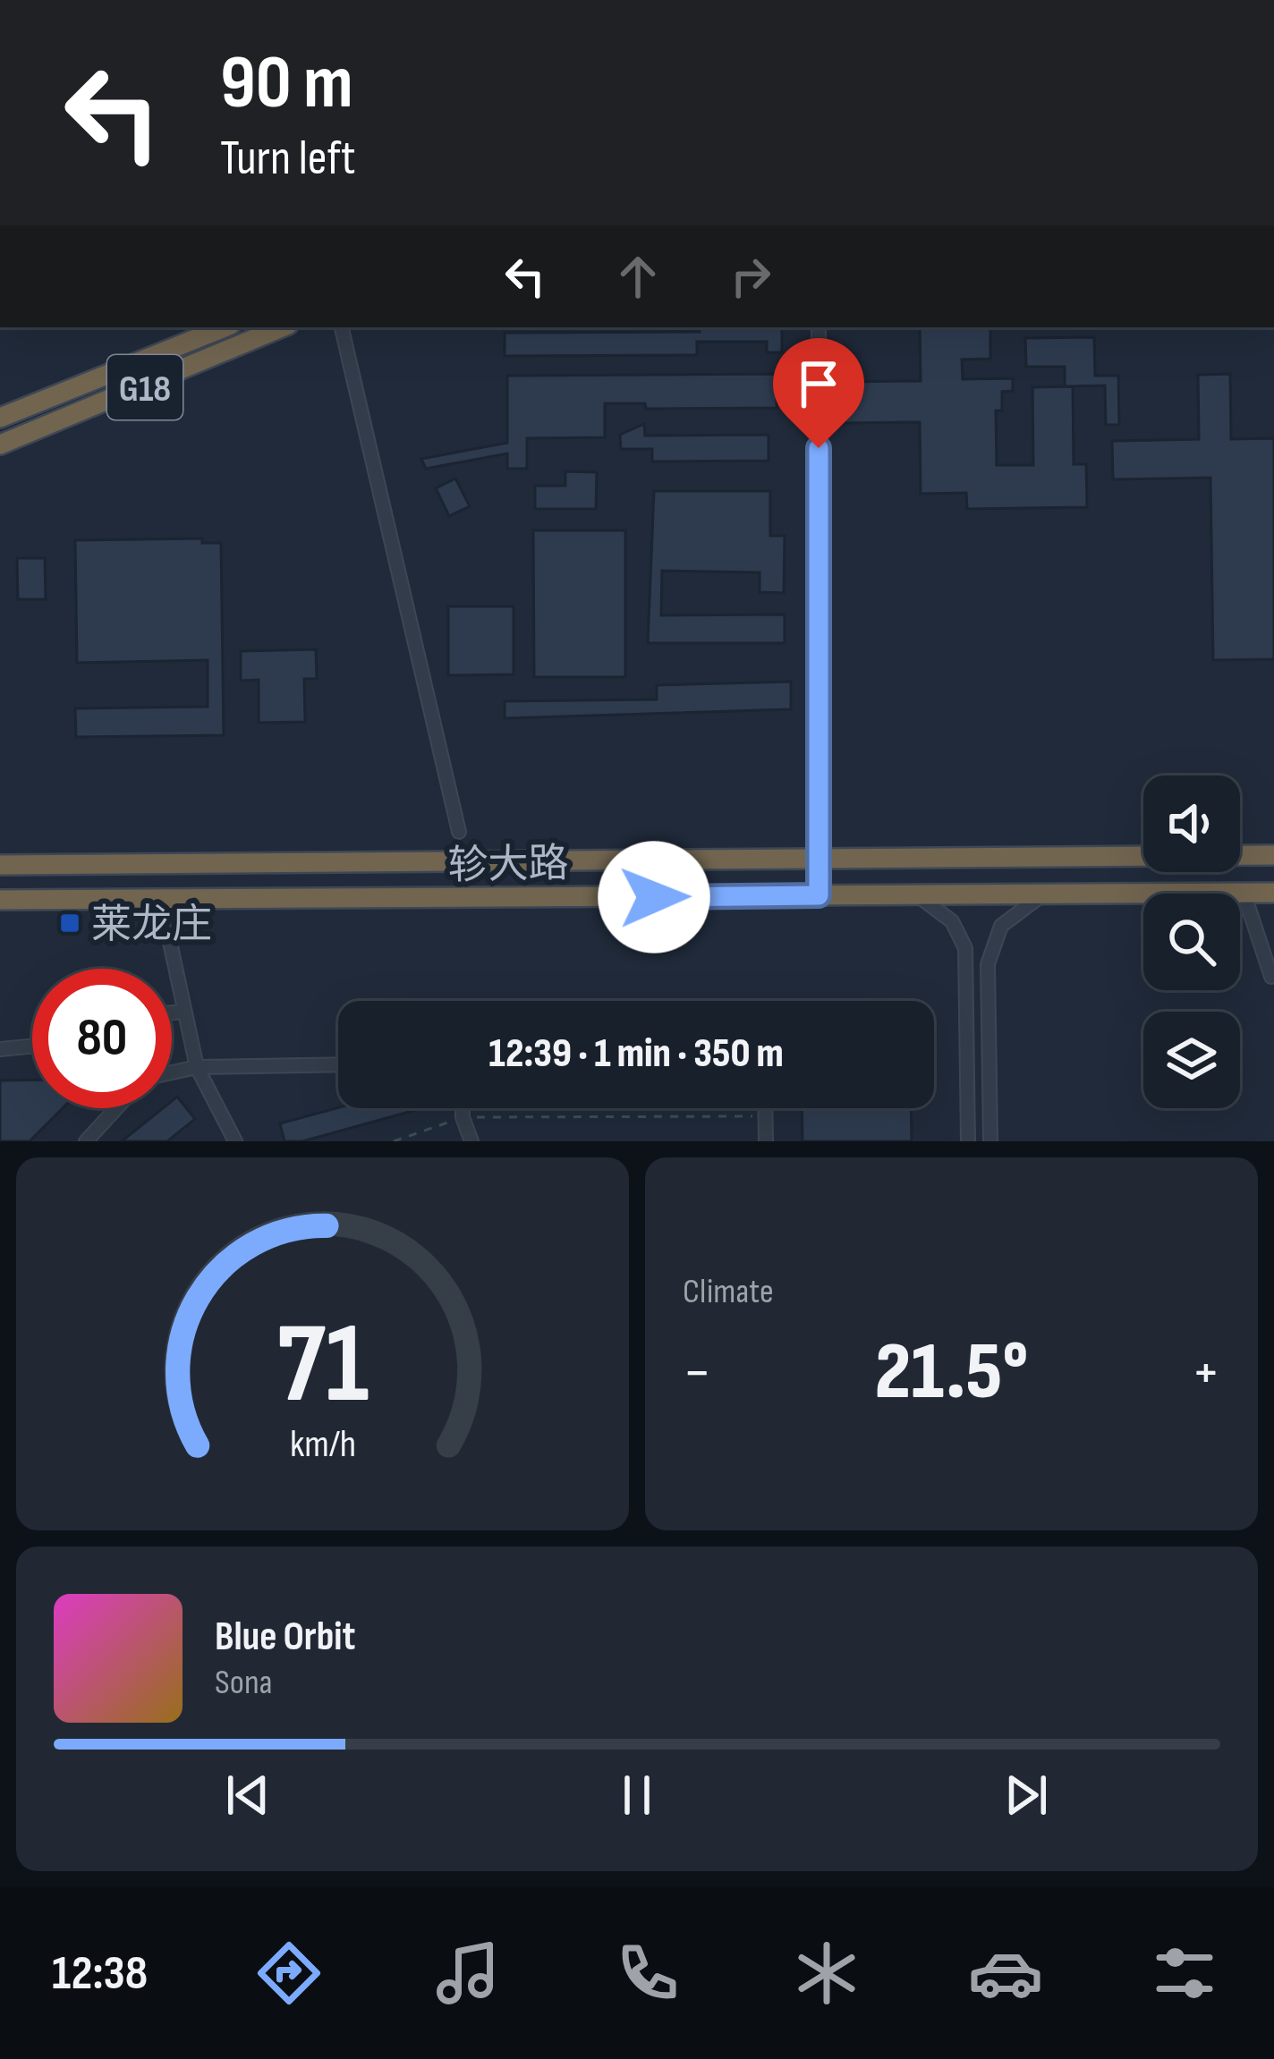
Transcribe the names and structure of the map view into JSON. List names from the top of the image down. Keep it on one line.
{"streets":{"highway":["G18","轸大路"]},"places":{"transit":["莱龙庄"]},"page":{"turn":["90 m","Turn left"],"limit":"80","trip":"12:39 · 1 min · 350 m","tile":"Climate","heat":["−","21.5°","+"],"song":["Blue Orbit","Sona"],"tabs":"12:38","gauge":["71","km/h"]}}
